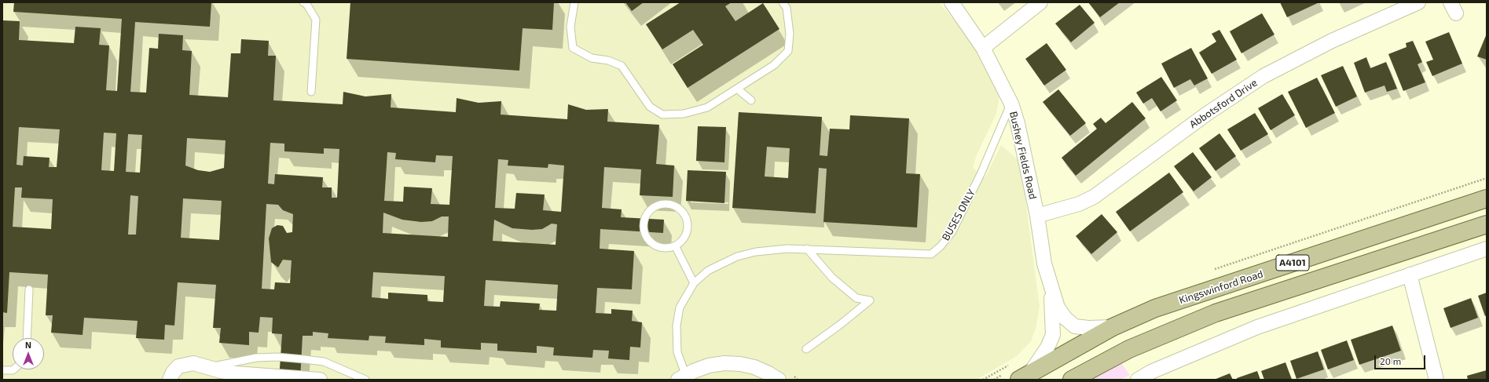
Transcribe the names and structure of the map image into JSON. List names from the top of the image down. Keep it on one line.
{"streets":{"main road":["A4101","Kingswinford Road"],"street":["Abbotsford Drive","Bushey Fields Road"],"lane":["BUSES ONLY"]},"crossings":[["Abbotsford Drive","Bushey Fields Road"],["Bushey Fields Road","BUSES ONLY"],["Bushey Fields Road","Kingswinford Road"]],"scale_bar":"20 m","north":"top"}
